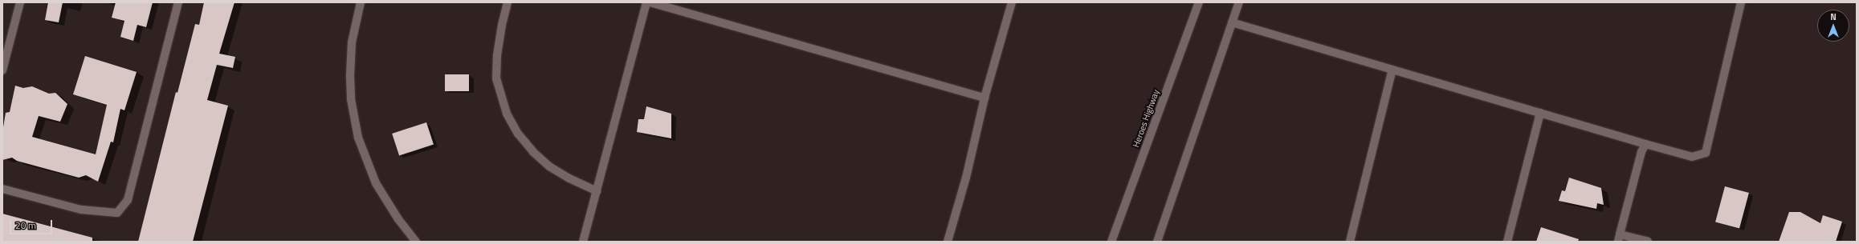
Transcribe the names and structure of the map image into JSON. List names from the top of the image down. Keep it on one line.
{"streets":{"street":["Heroes Highway"]},"scale_bar":"20 m","north":"top"}
